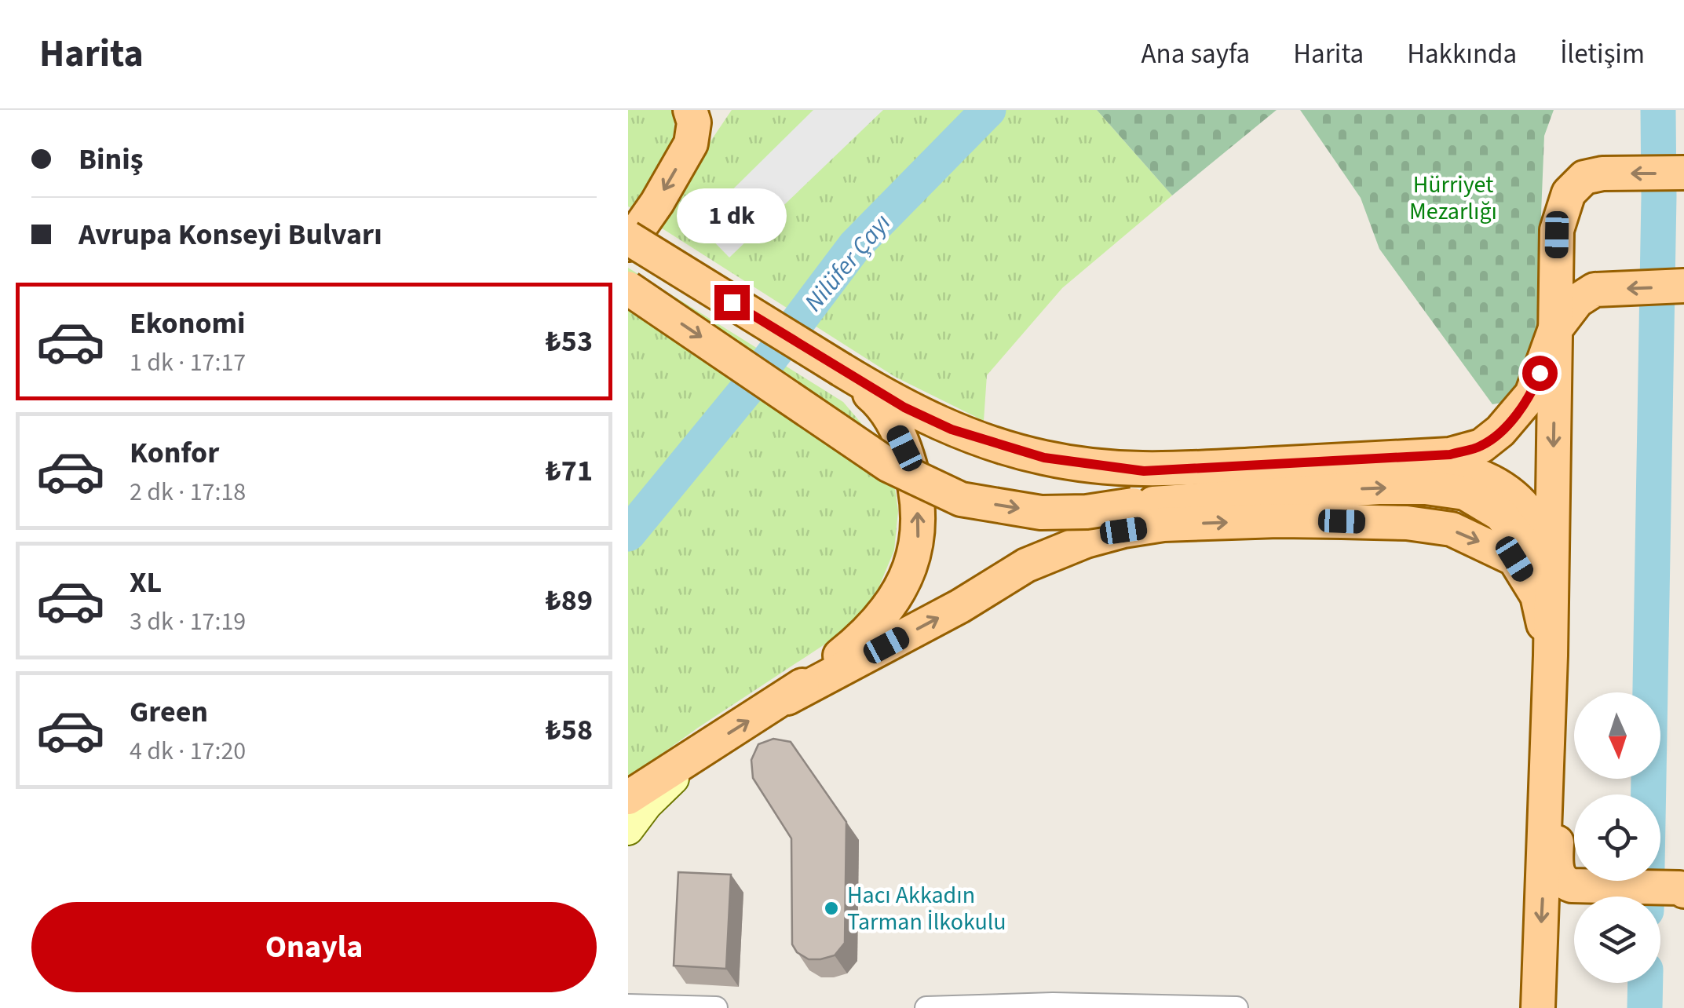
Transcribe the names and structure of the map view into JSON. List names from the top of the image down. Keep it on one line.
{"water":["Nilüfer Çayı"],"parks":["Hürriyet Mezarlığı"],"places":["Hacı Akkadın Tarman İlkokulu"],"north":"bottom","page":{"header":"Harita","nav":["Ana sayfa","Harita","Hakkında","İletişim"],"banner":["Biniş","Avrupa Konseyi Bulvarı"],"bubble":"1 dk","list":[{"name":"Ekonomi","note":"1 dk · 17:17","value":"₺53"},{"name":"Konfor","note":"2 dk · 17:18","value":"₺71"},{"name":"XL","note":"3 dk · 17:19","value":"₺89"},{"name":"Green","note":"4 dk · 17:20","value":"₺58"}],"buttons":"Onayla"}}
